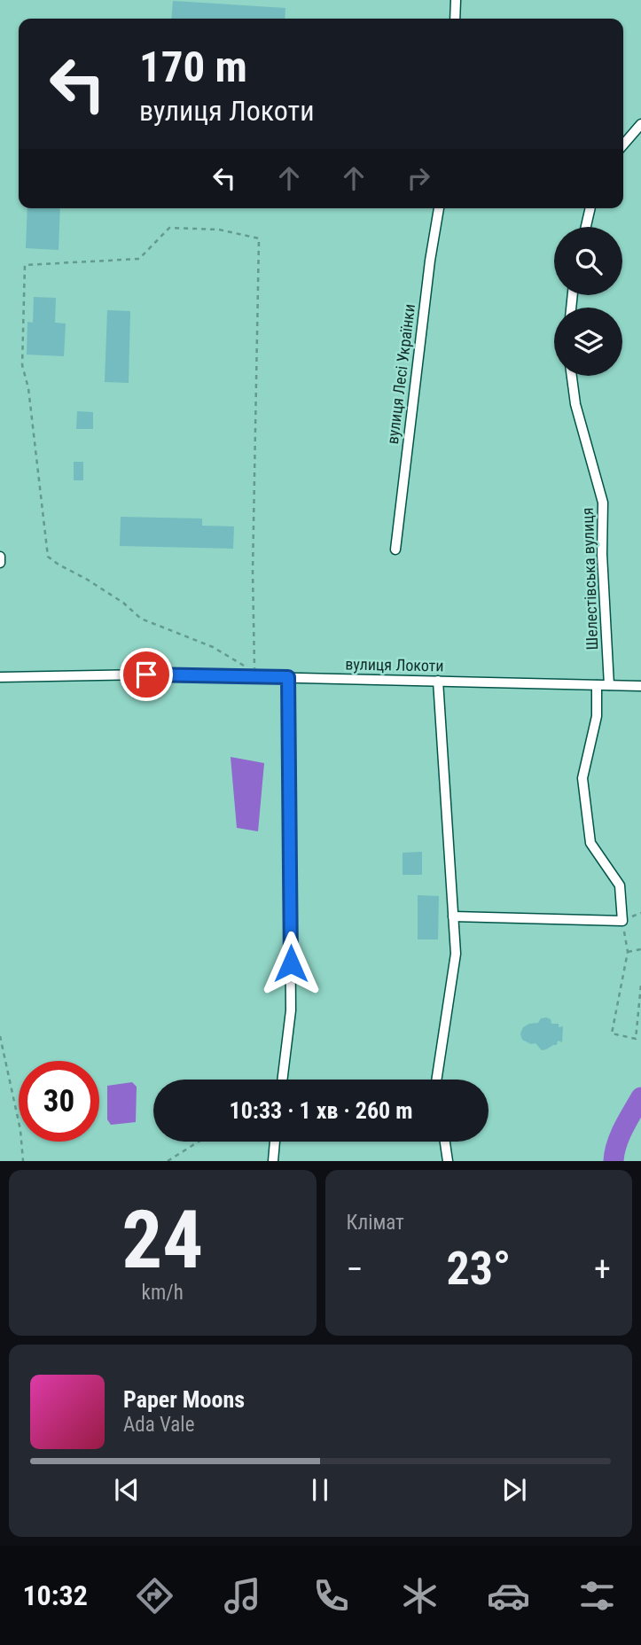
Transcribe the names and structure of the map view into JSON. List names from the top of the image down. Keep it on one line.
{"streets":{"street":["вулиця Лесі Українки","Шелестівська вулиця","вулиця Локоти"]},"crossings":[["Шелестівська вулиця","вулиця Локоти"]],"page":{"turn":["170 m","вулиця Локоти"],"limit":"30","trip":"10:33 · 1 хв · 260 m","tile":[["24","km/h"],"Клімат"],"heat":["−","23°","+"],"song":["Paper Moons","Ada Vale"],"tabs":"10:32"}}
